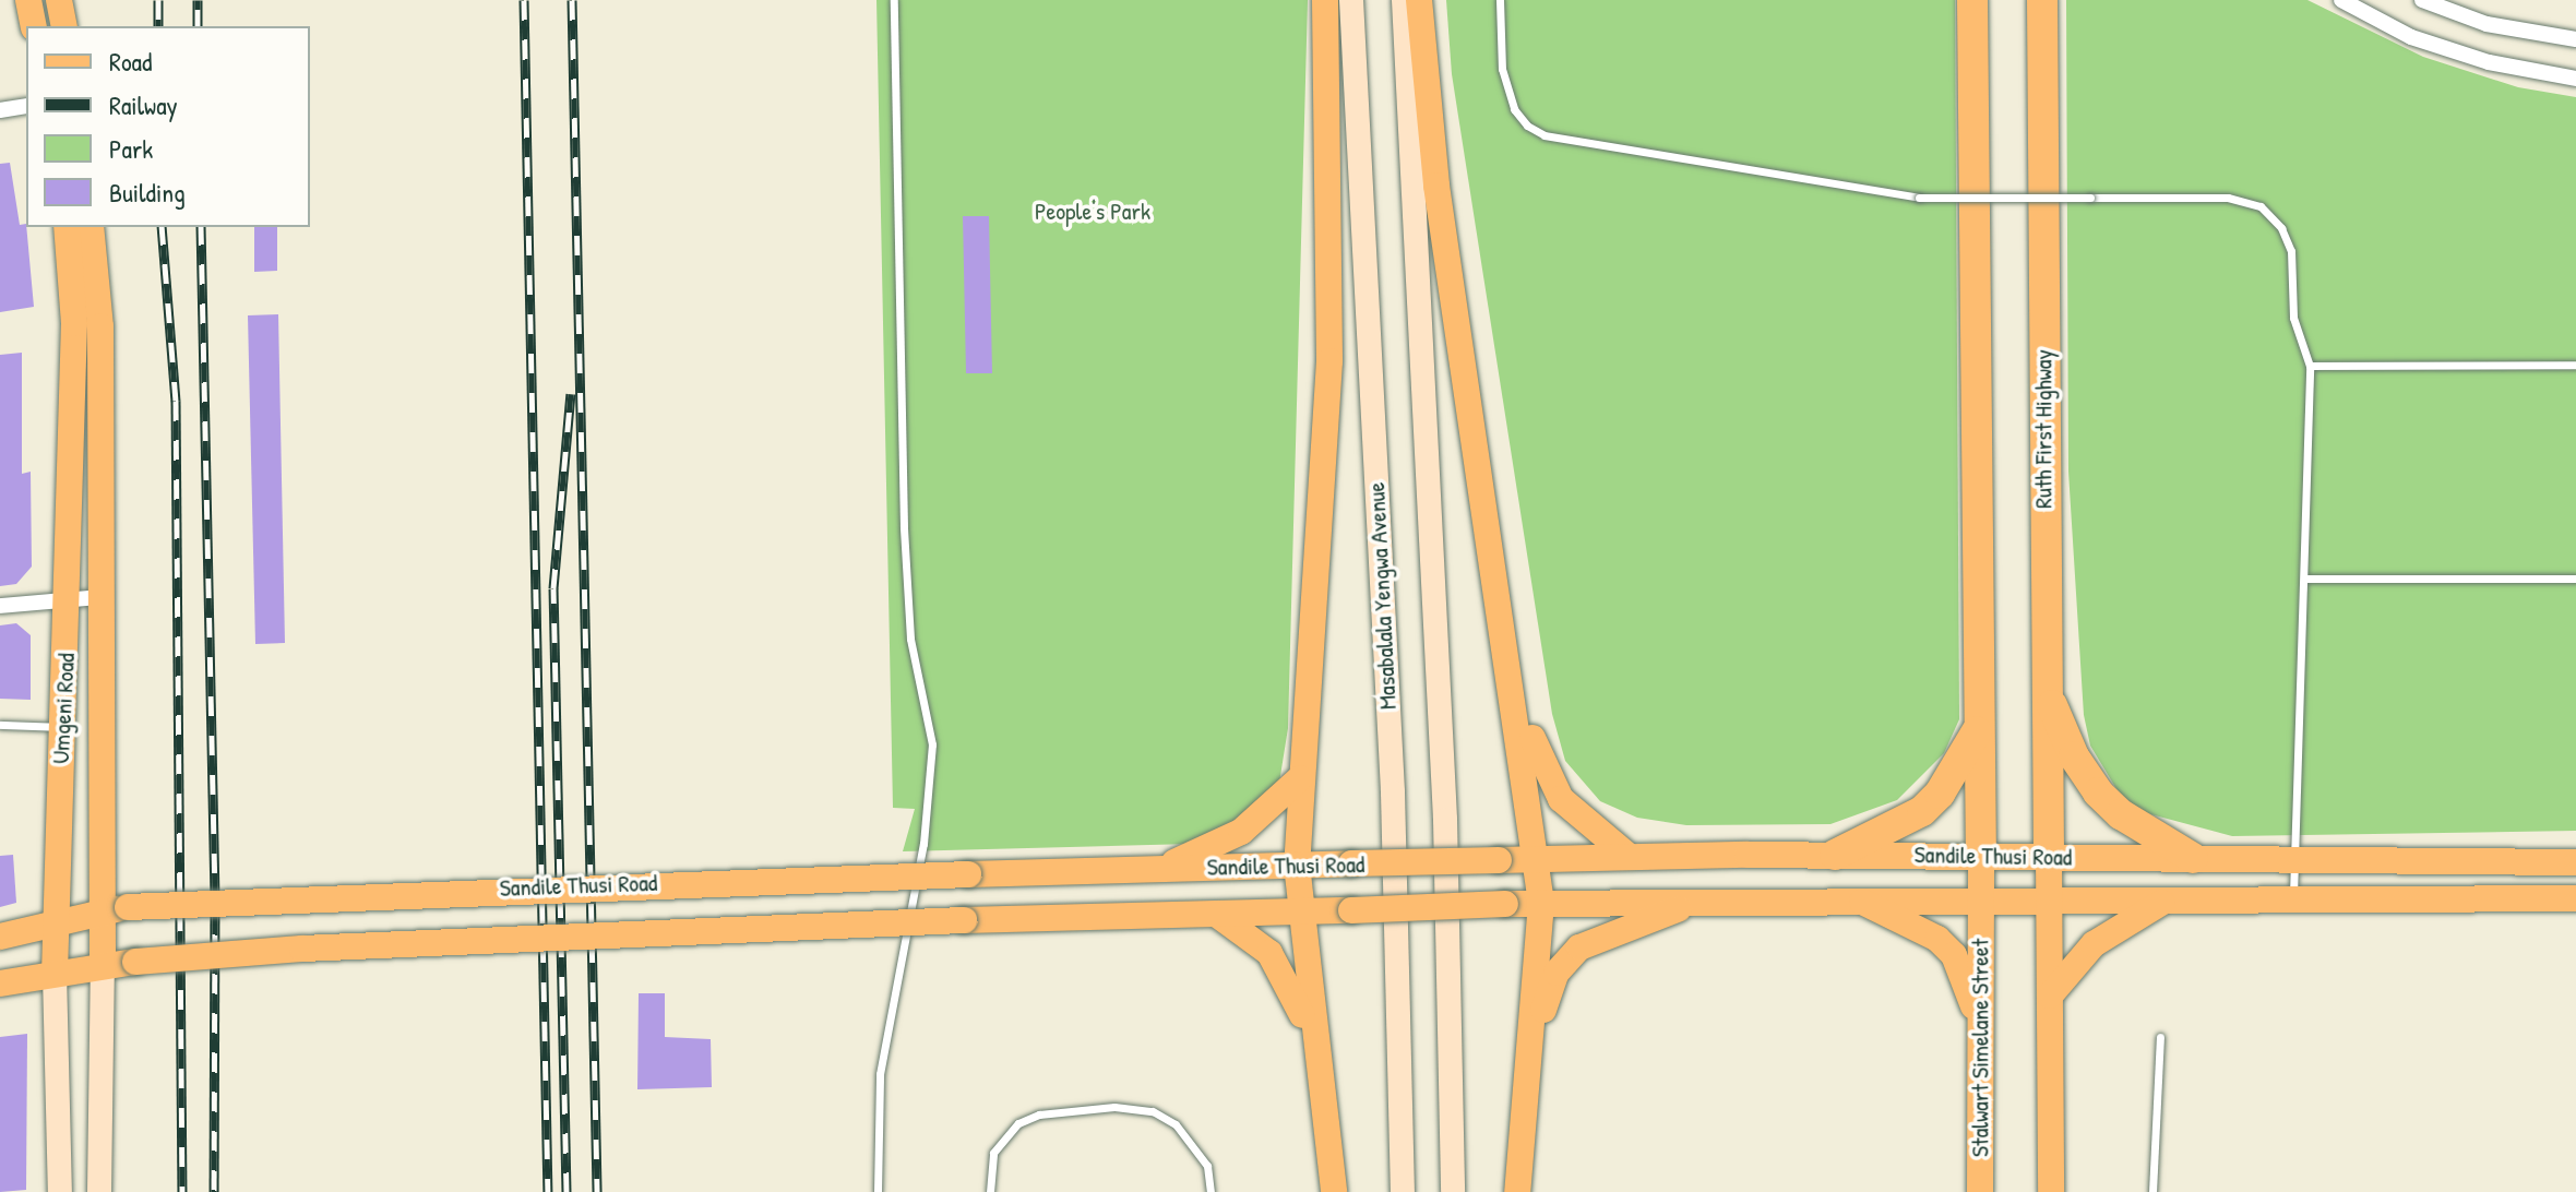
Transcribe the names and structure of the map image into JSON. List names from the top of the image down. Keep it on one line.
{"streets":{"highway":["Ruth First Highway"],"main road":["Masabalala Yengwa Avenue","Umgeni Road","Sandile Thusi Road","Stalwart Simelane Street"]},"crossings":[["Ruth First Highway","Sandile Thusi Road"],["Umgeni Road","Sandile Thusi Road"],["Sandile Thusi Road","Stalwart Simelane Street"]],"parks":["People's Park"],"legend":["Road","Railway","Park","Building"]}
